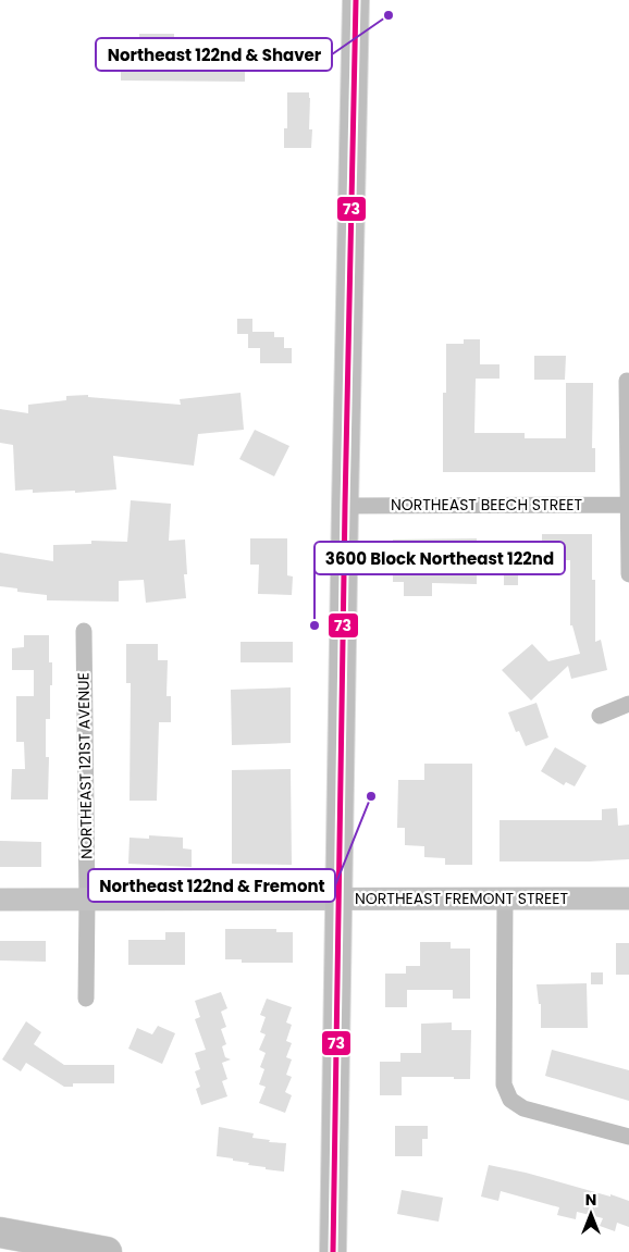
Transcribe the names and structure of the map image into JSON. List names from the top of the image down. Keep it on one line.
{"streets":{"main road":["NORTHEAST FREMONT STREET"],"street":["NORTHEAST BEECH STREET","NORTHEAST 121ST AVENUE"]},"crossings":[["NORTHEAST 121ST AVENUE","NORTHEAST FREMONT STREET"]],"places":["Northeast 122nd & Shaver","3600 Block Northeast 122nd","Northeast 122nd & Fremont"],"lines":["transit line 73"],"north":"top"}
